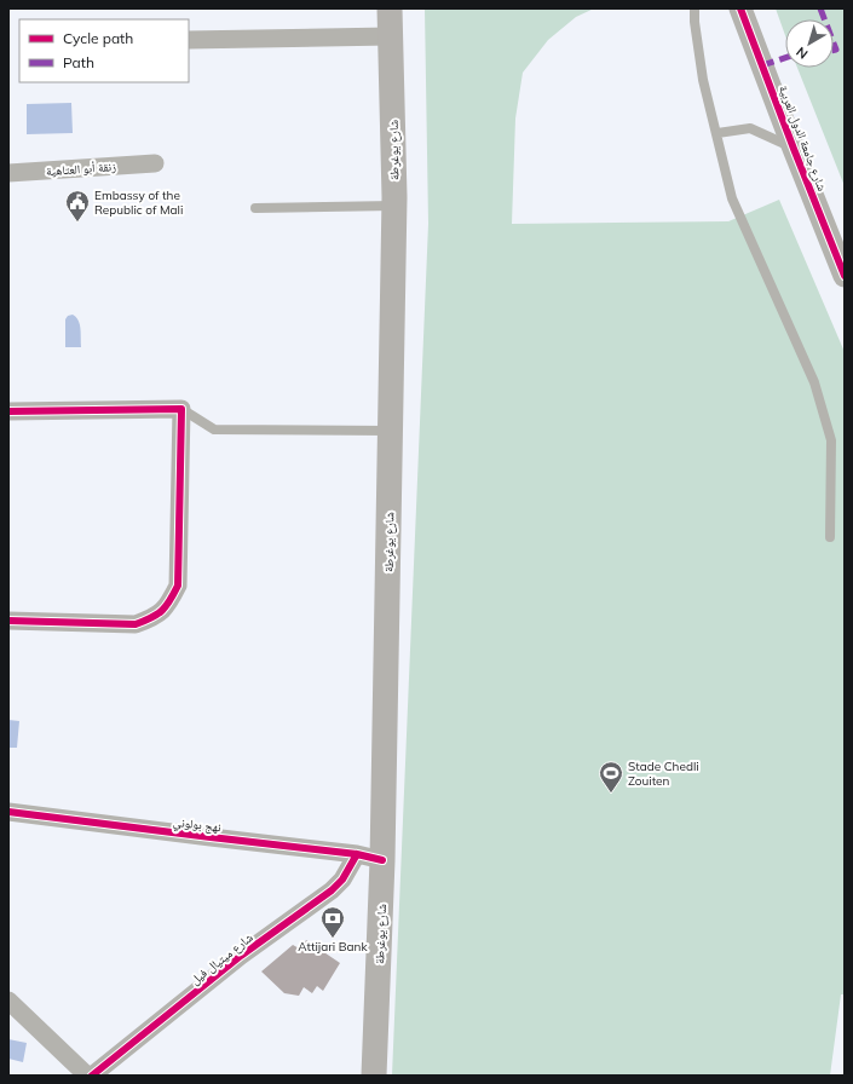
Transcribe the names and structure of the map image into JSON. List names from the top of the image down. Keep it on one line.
{"streets":{"main road":["شارع يوغرطة"],"street":["شارع جامعة الدول العربية","زنقة أبو العتاهية","نهج بولوني","شارع ميتيال فيل"]},"crossings":[["شارع يوغرطة","نهج بولوني"],["نهج بولوني","شارع ميتيال فيل"]],"places":{"public building":["Embassy of the Republic of Mali"],"sports":["Stade Chedli Zouiten"],"bank":["Attijari Bank"]},"legend":["Cycle path","Path"],"north":"bottom left"}
